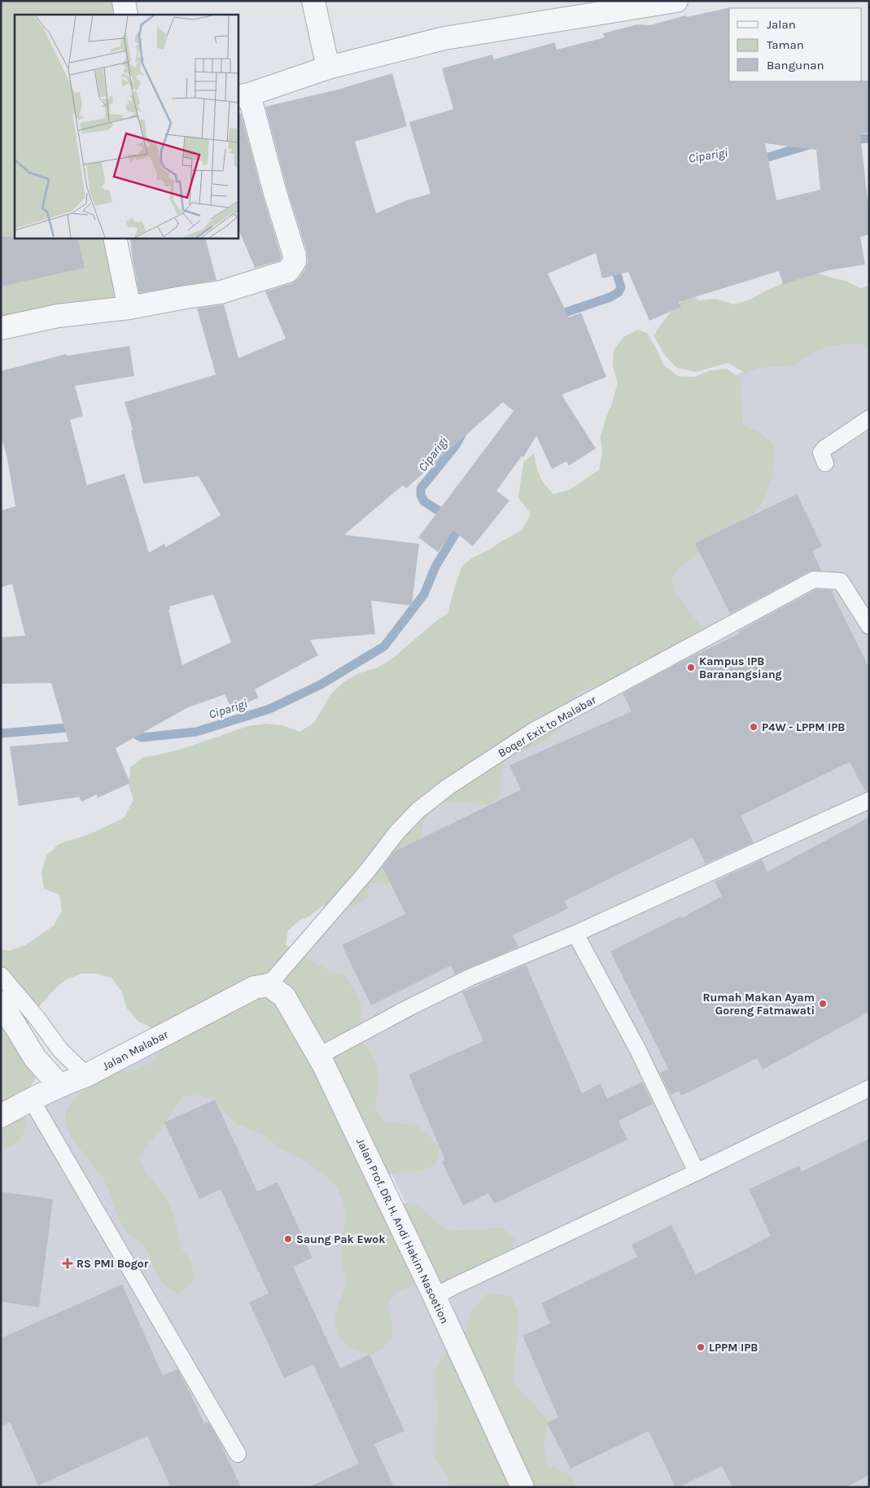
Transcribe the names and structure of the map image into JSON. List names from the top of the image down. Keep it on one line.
{"streets":{"street":["Jalan Malabar","Jalan Prof. DR. H. Andi Hakim Nasoetion"],"lane":["Boqer Exit to Malabar"]},"crossings":[["Boqer Exit to Malabar","Jalan Malabar"],["Boqer Exit to Malabar","Jalan Prof. DR. H. Andi Hakim Nasoetion"],["Jalan Malabar","Jalan Prof. DR. H. Andi Hakim Nasoetion"]],"water":["Ciparigi"],"places":{"other":["Kampus IPB Baranangsiang","P4W - LPPM IPB","Rumah Makan Ayam Goreng Fatmawati","Saung Pak Ewok","LPPM IPB"],"health":["RS PMI Bogor"]},"legend":["Jalan","Taman","Bangunan"]}
